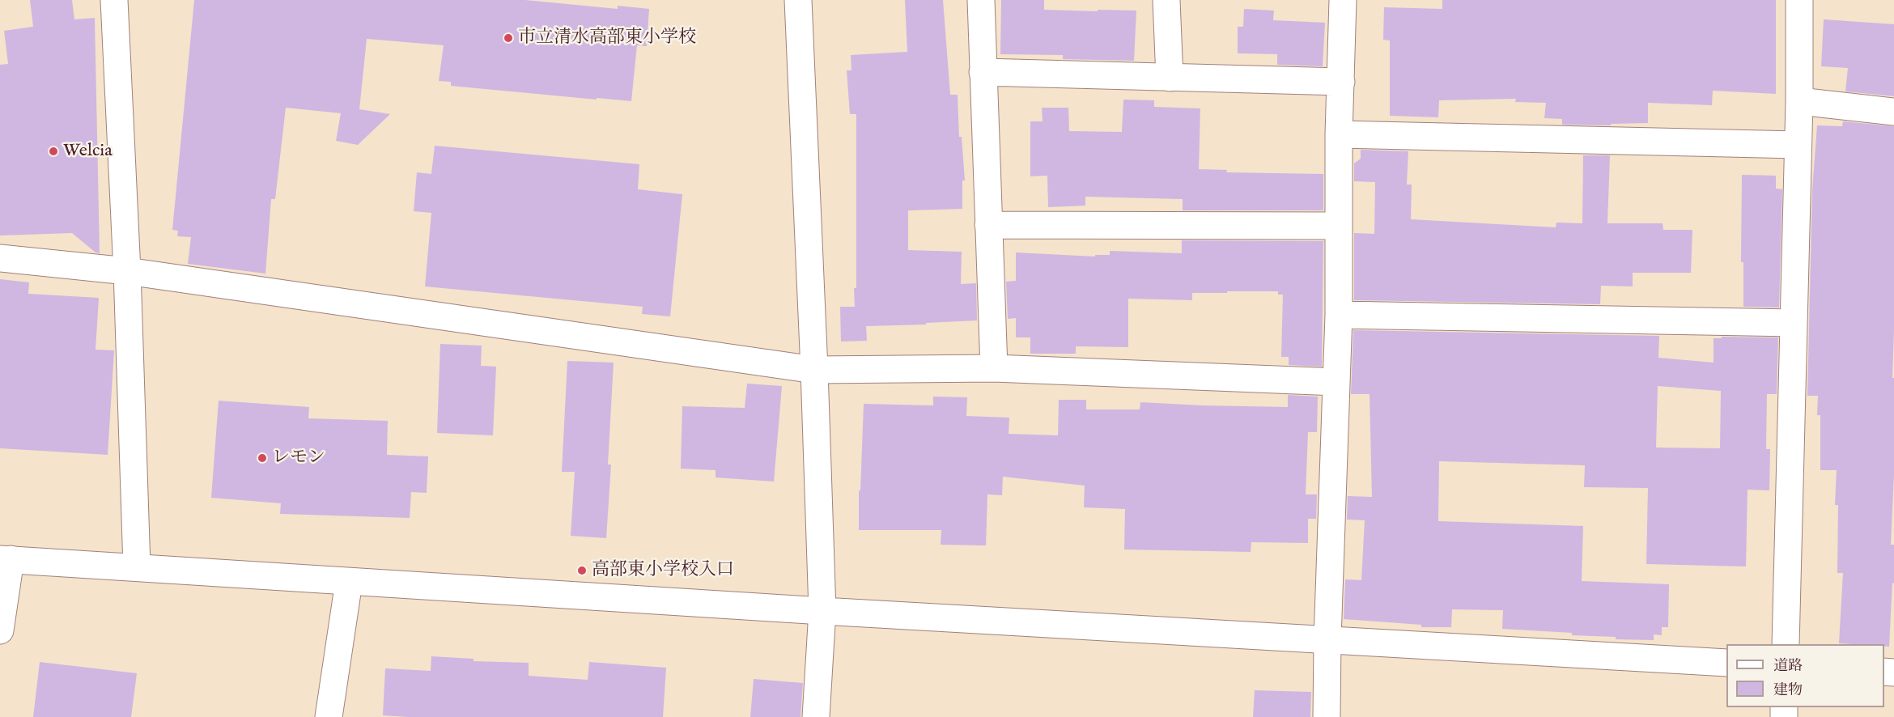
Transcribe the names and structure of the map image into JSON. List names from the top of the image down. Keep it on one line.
{"places":["市立清水高部東小学校","Welcia","レモン","高部東小学校入口"],"legend":["道路","建物"]}
